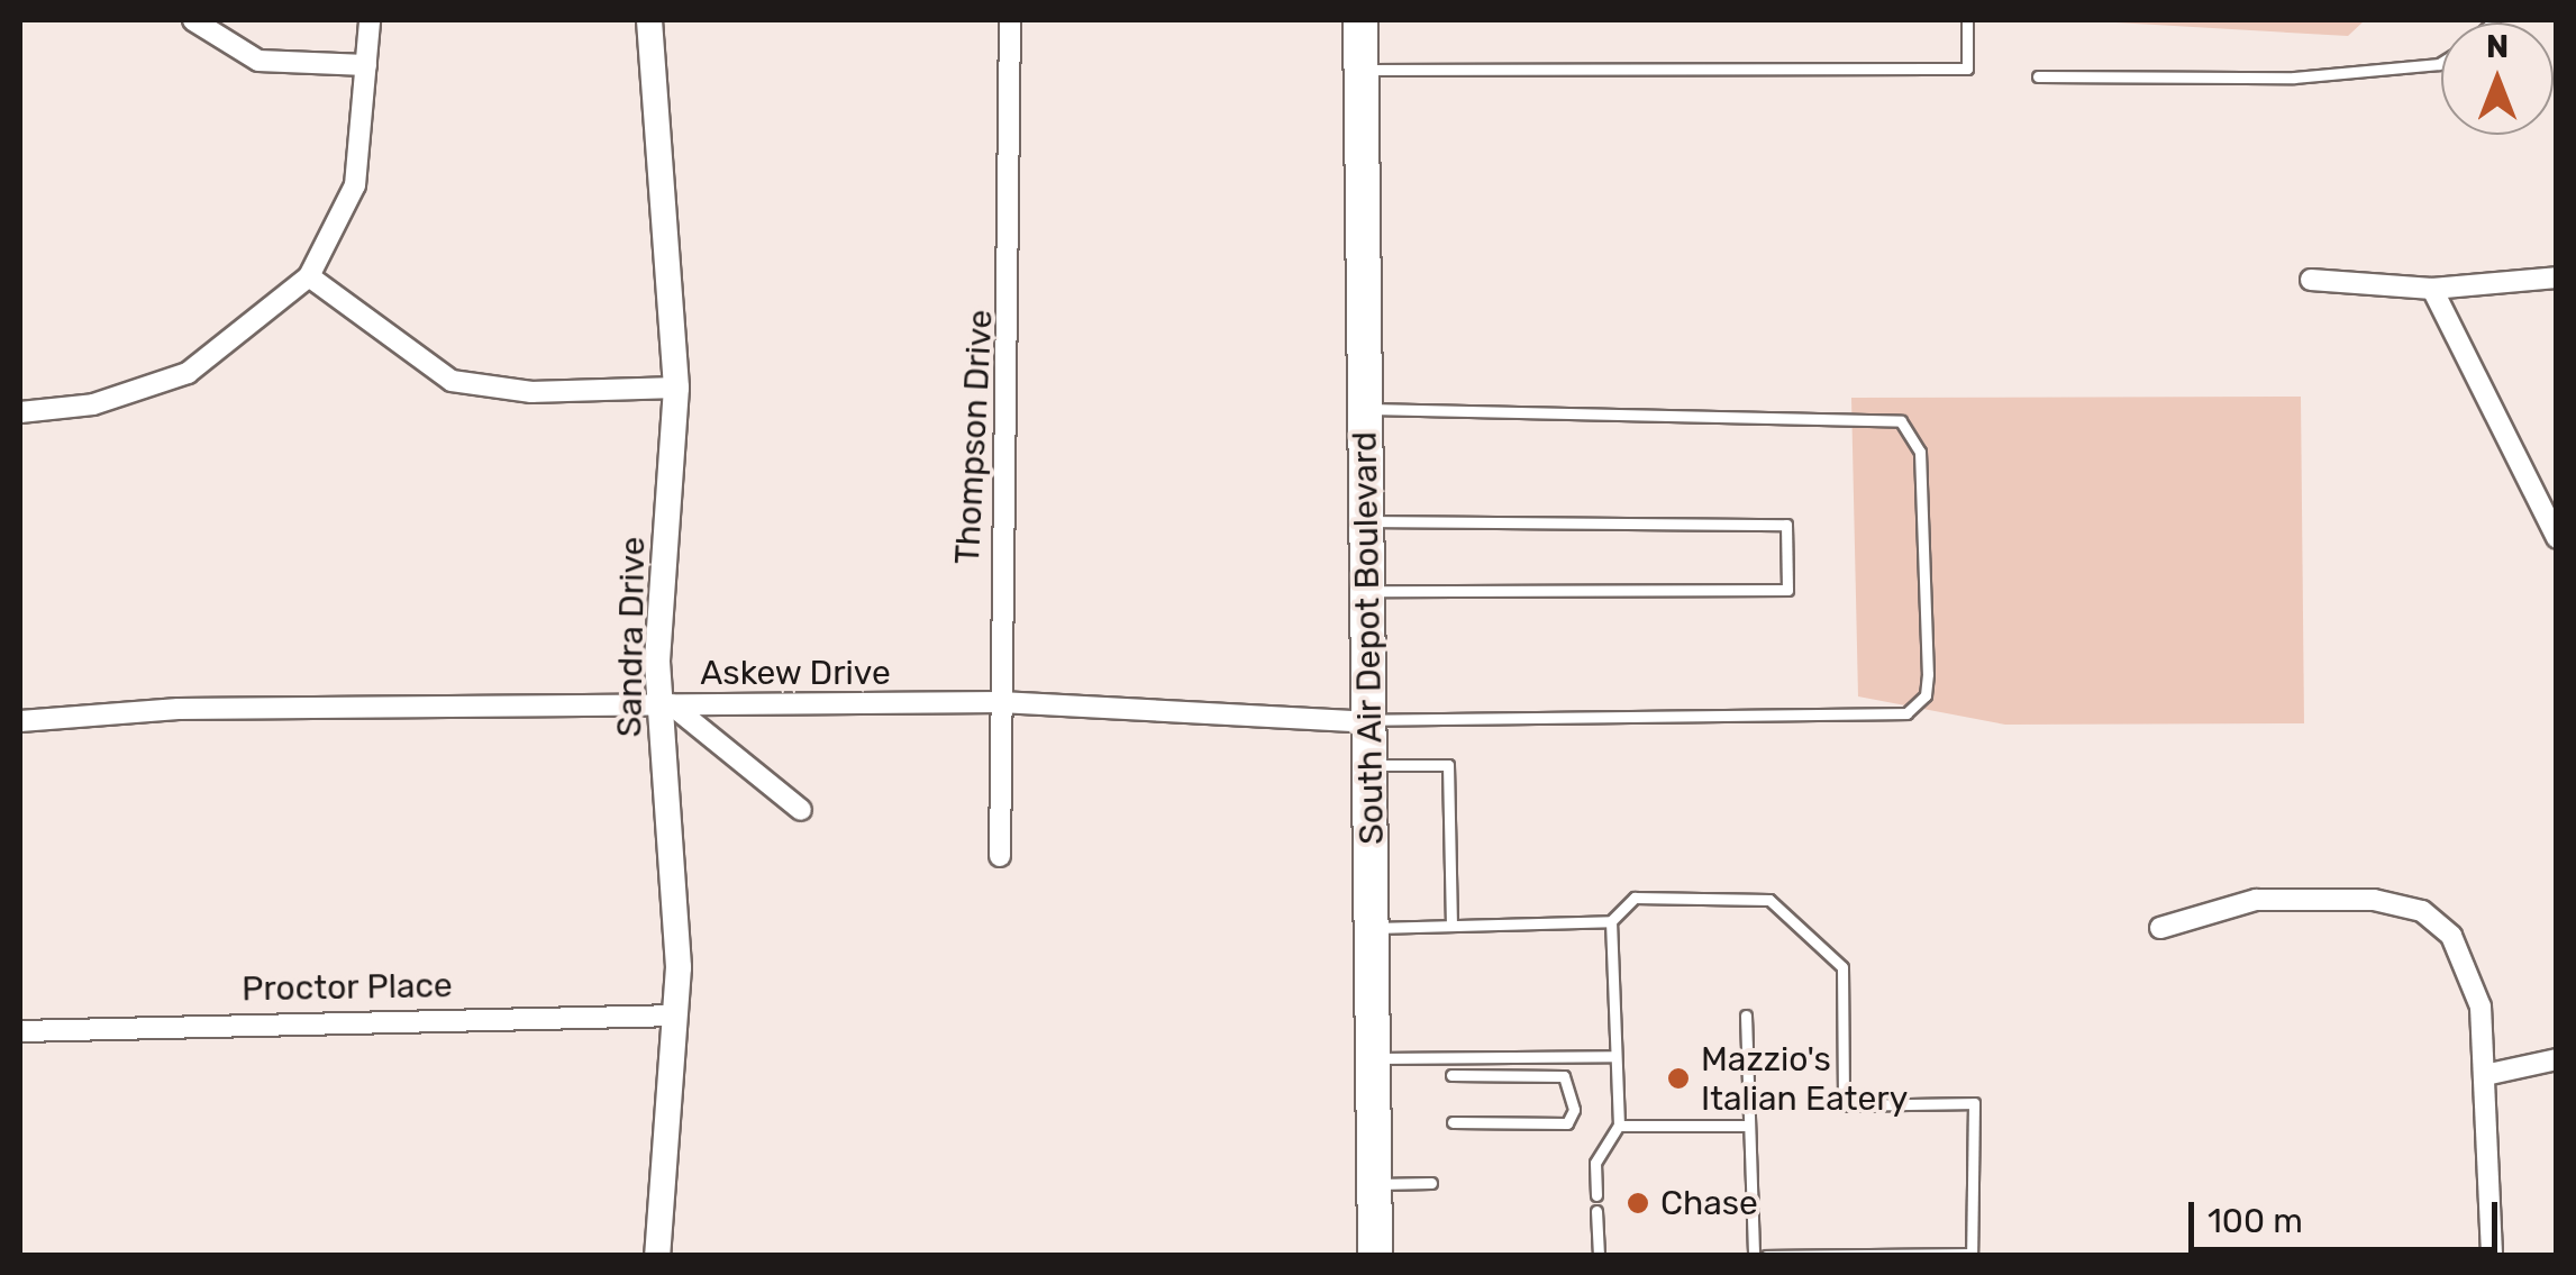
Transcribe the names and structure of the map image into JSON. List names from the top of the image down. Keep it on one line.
{"streets":{"main road":["South Air Depot Boulevard"],"street":["Thompson Drive","Sandra Drive","Askew Drive","Proctor Place"]},"crossings":[["Thompson Drive","Askew Drive"],["Sandra Drive","Askew Drive"],["Sandra Drive","Proctor Place"],["South Air Depot Boulevard","Askew Drive"]],"places":["Mazzio's Italian Eatery","Chase"],"scale_bar":"100 m","north":"top"}
